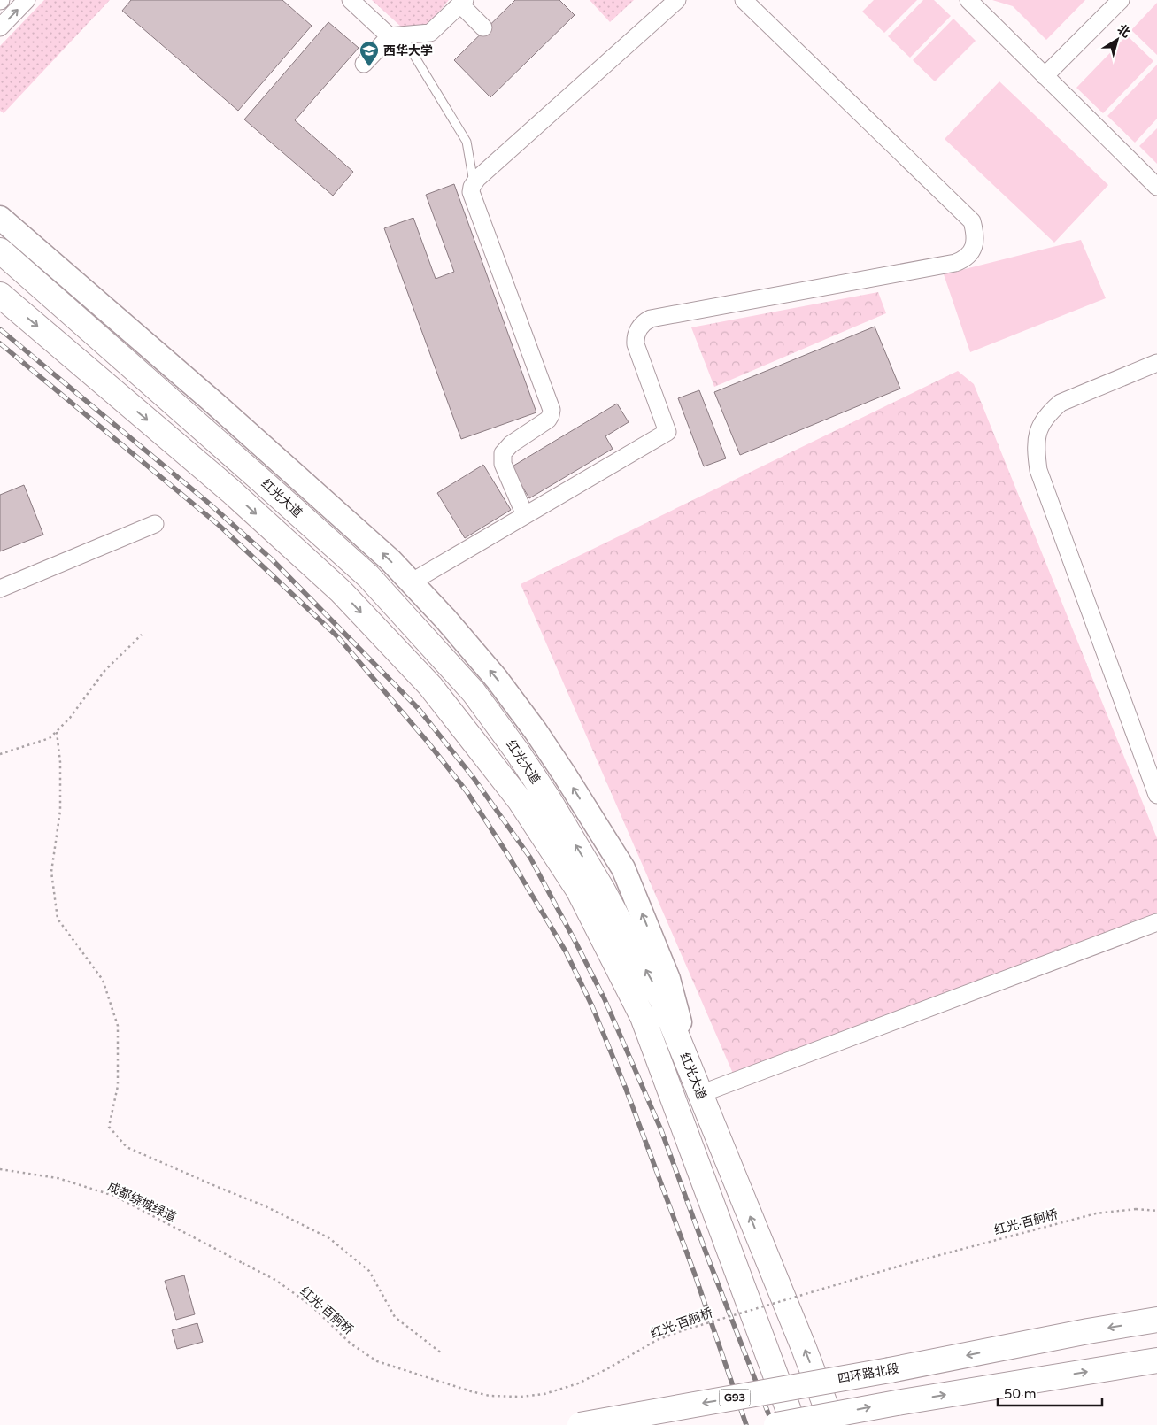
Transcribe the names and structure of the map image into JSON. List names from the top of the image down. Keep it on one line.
{"streets":{"highway":["红光大道","四环路北段","G93"],"path":["成都绕城绿道","红光·百舸桥"]},"crossings":[["成都绕城绿道","红光·百舸桥"]],"places":{"school or university":["西华大学"]},"scale_bar":"50 m","north":"top right"}
